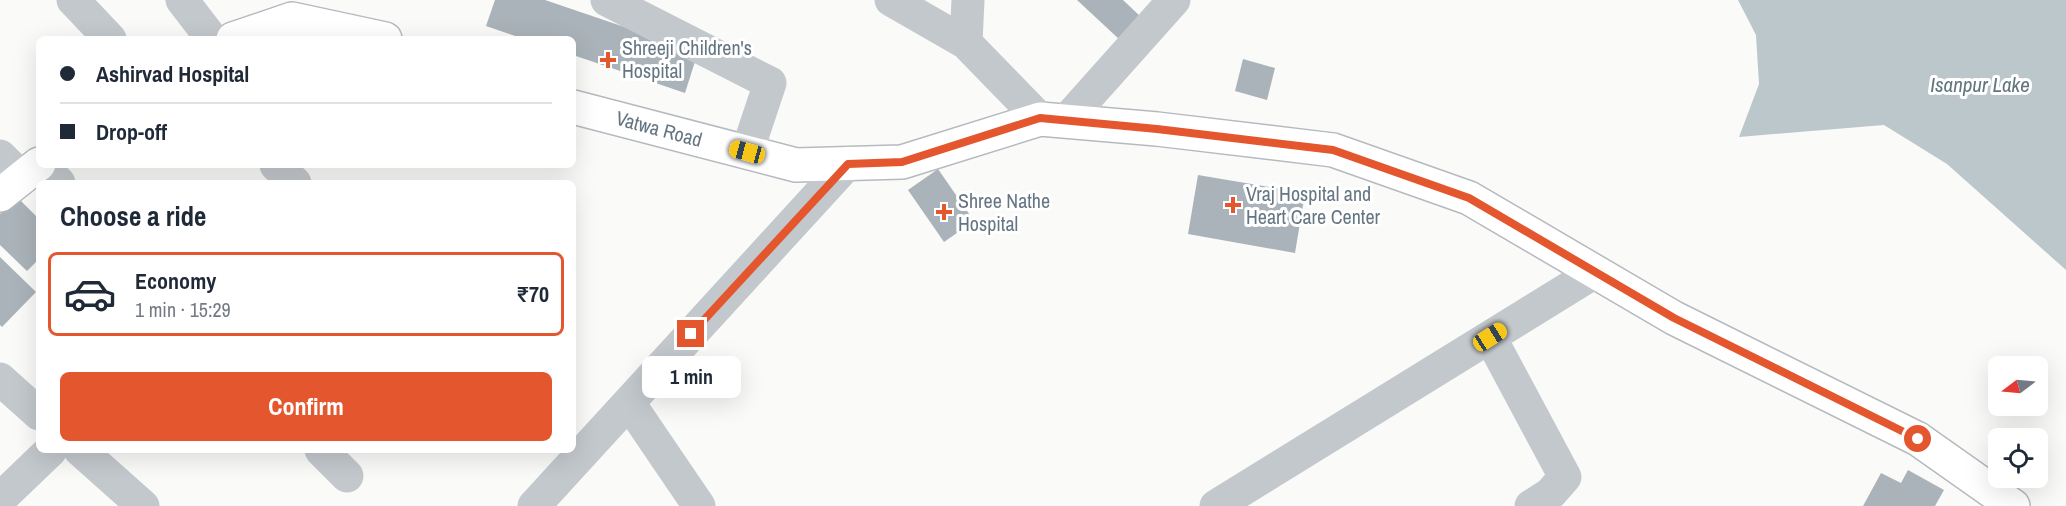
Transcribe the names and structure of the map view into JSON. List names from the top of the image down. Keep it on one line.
{"streets":{"main road":["Vatwa Road"]},"water":["Isanpur Lake"],"places":{"health":["Shreeji Children's Hospital","Vraj Hospital and Heart Care Center","Shree Nathe Hospital"]},"north":"left","page":{"banner":["Ashirvad Hospital","Drop-off"],"heading":"Choose a ride","list":[{"name":"Economy","note":"1 min · 15:29","value":"₹70"}],"bubble":"1 min","buttons":"Confirm"}}
